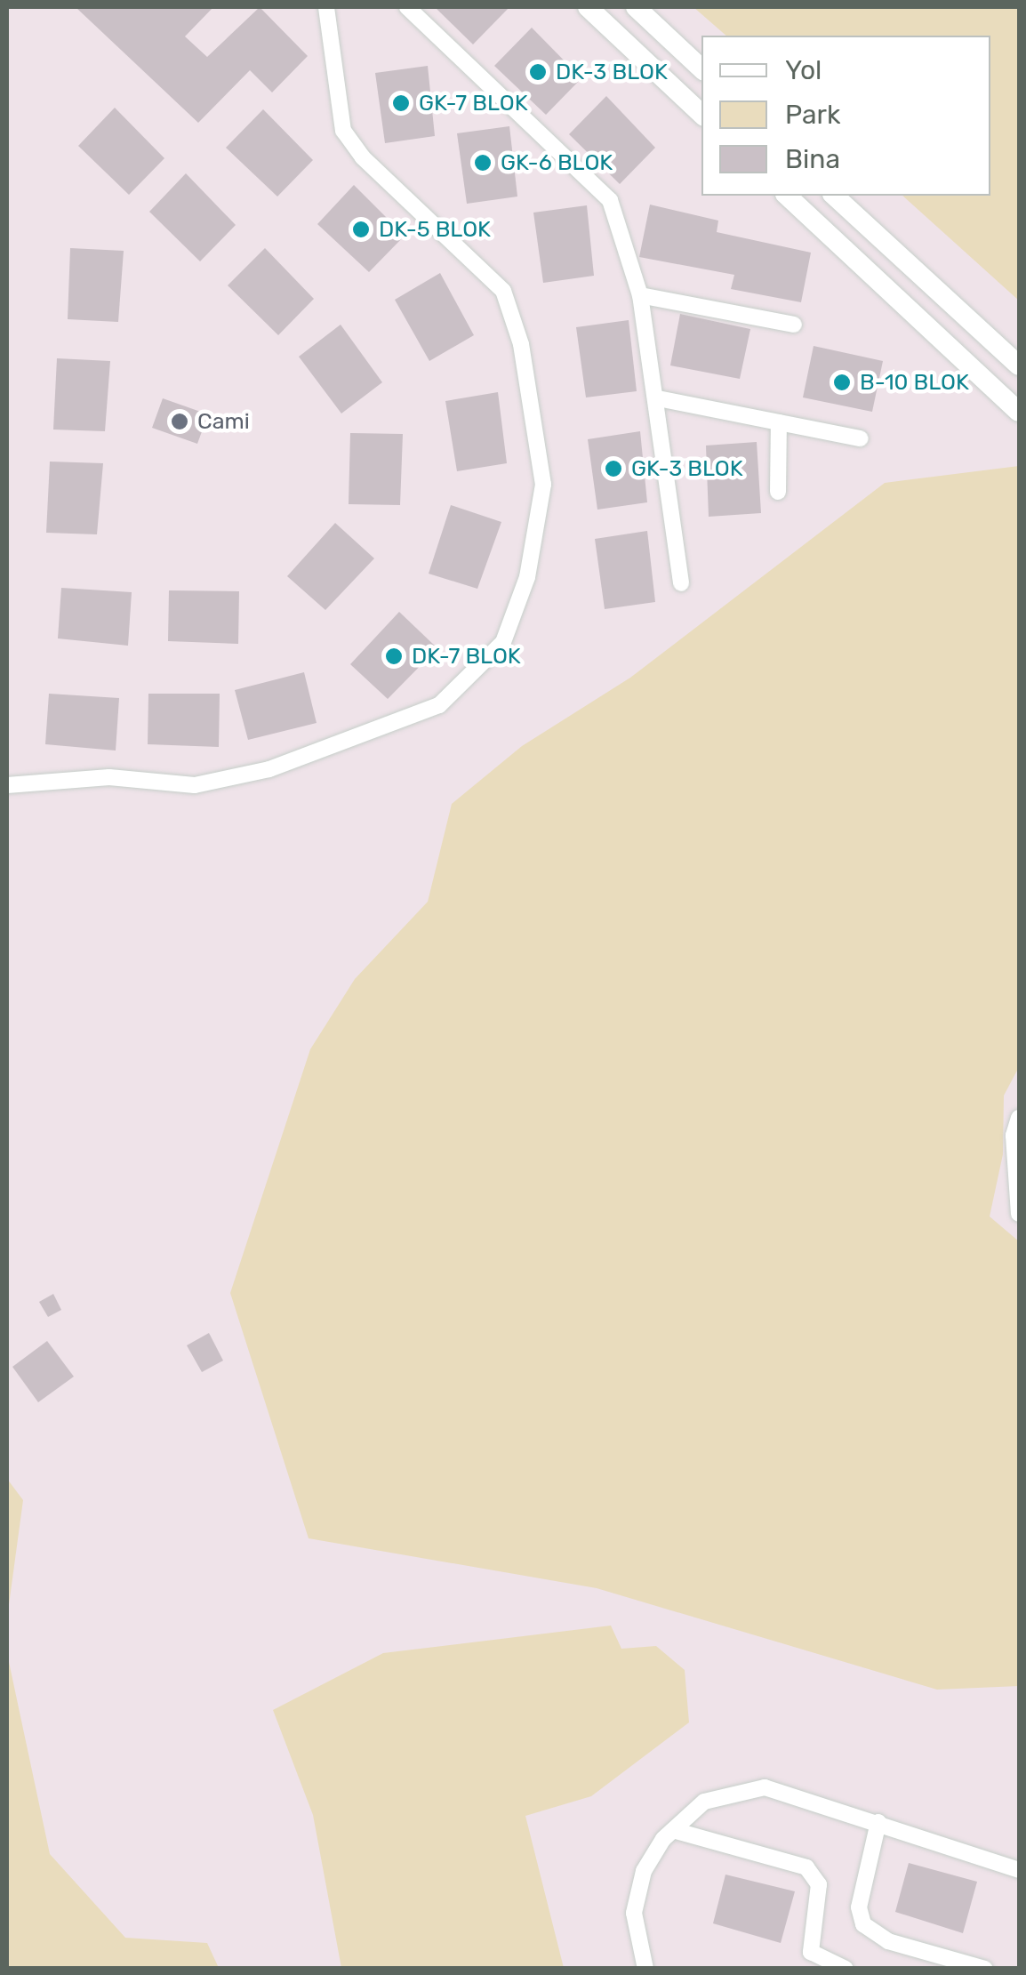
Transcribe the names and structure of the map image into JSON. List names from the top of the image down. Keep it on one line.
{"places":["DK-3 BLOK","GK-7 BLOK","GK-6 BLOK","DK-5 BLOK","B-10 BLOK","Cami","GK-3 BLOK","DK-7 BLOK"],"legend":["Yol","Park","Bina"]}
